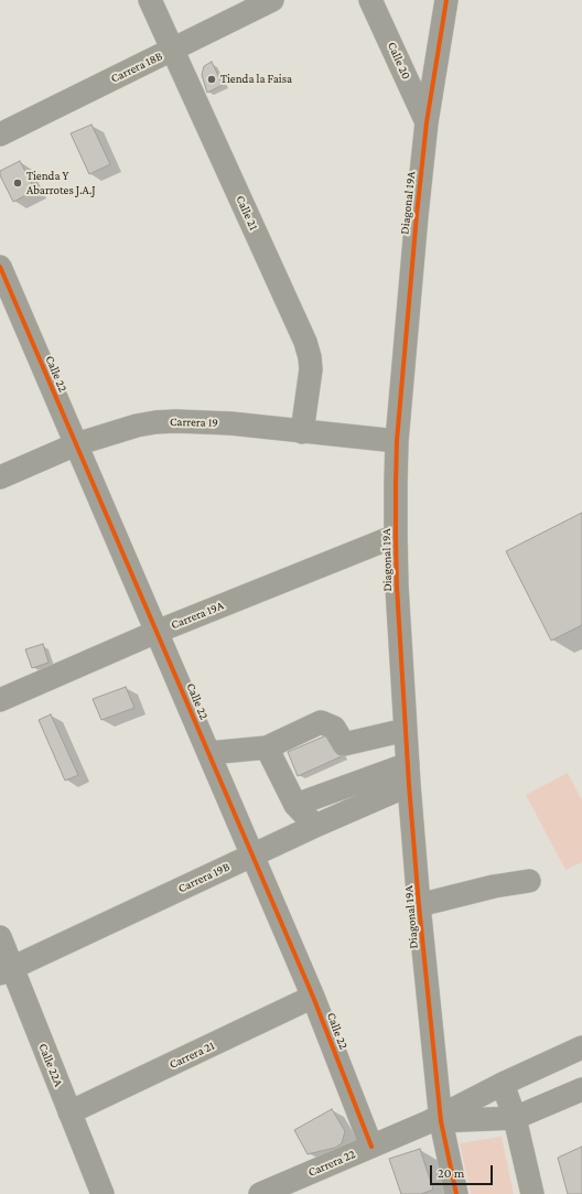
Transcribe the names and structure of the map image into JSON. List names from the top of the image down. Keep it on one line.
{"streets":{"street":["Calle 20","Carrera 18B","Diagonal 19A","Calle 21","Calle 22","Carrera 19","Carrera 19A","Carrera 19B","Carrera 21","Calle 22A","Carrera 22"]},"crossings":[["Calle 20","Diagonal 19A"],["Carrera 18B","Calle 21"],["Diagonal 19A","Carrera 19"],["Diagonal 19A","Carrera 19A"],["Diagonal 19A","Carrera 19B"],["Diagonal 19A","Carrera 22"],["Calle 21","Carrera 19"],["Calle 22","Carrera 19"],["Calle 22","Carrera 19A"],["Calle 22","Carrera 19B"],["Calle 22","Carrera 21"],["Calle 22","Carrera 22"],["Carrera 19B","Calle 22A"],["Carrera 21","Calle 22A"]],"places":["Tienda la Faisa","Tienda Y Abarrotes J.A.J"],"scale_bar":"20 m"}
